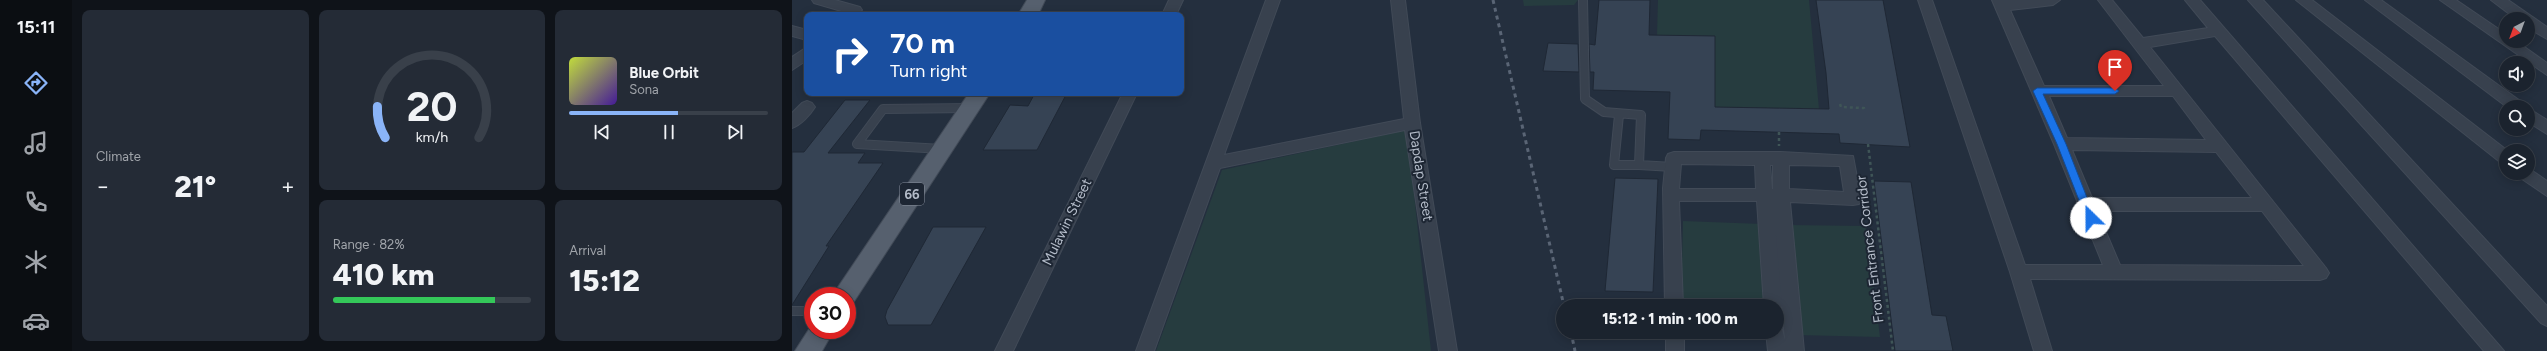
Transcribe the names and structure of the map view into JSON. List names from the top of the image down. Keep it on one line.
{"streets":{"main road":["66"],"street":["Dapdap Street","Mulawin Street"],"path":["Front Entrance Corridor"]},"north":"bottom left","page":{"tabs":"15:11","tile":["Climate",["Range · 82%","410 km"],["Arrival","15:12"]],"turn":["70 m","Turn right"],"song":["Blue Orbit","Sona"],"heat":["−","21°","+"],"limit":"30","trip":"15:12 · 1 min · 100 m","gauge":["20","km/h"]}}
